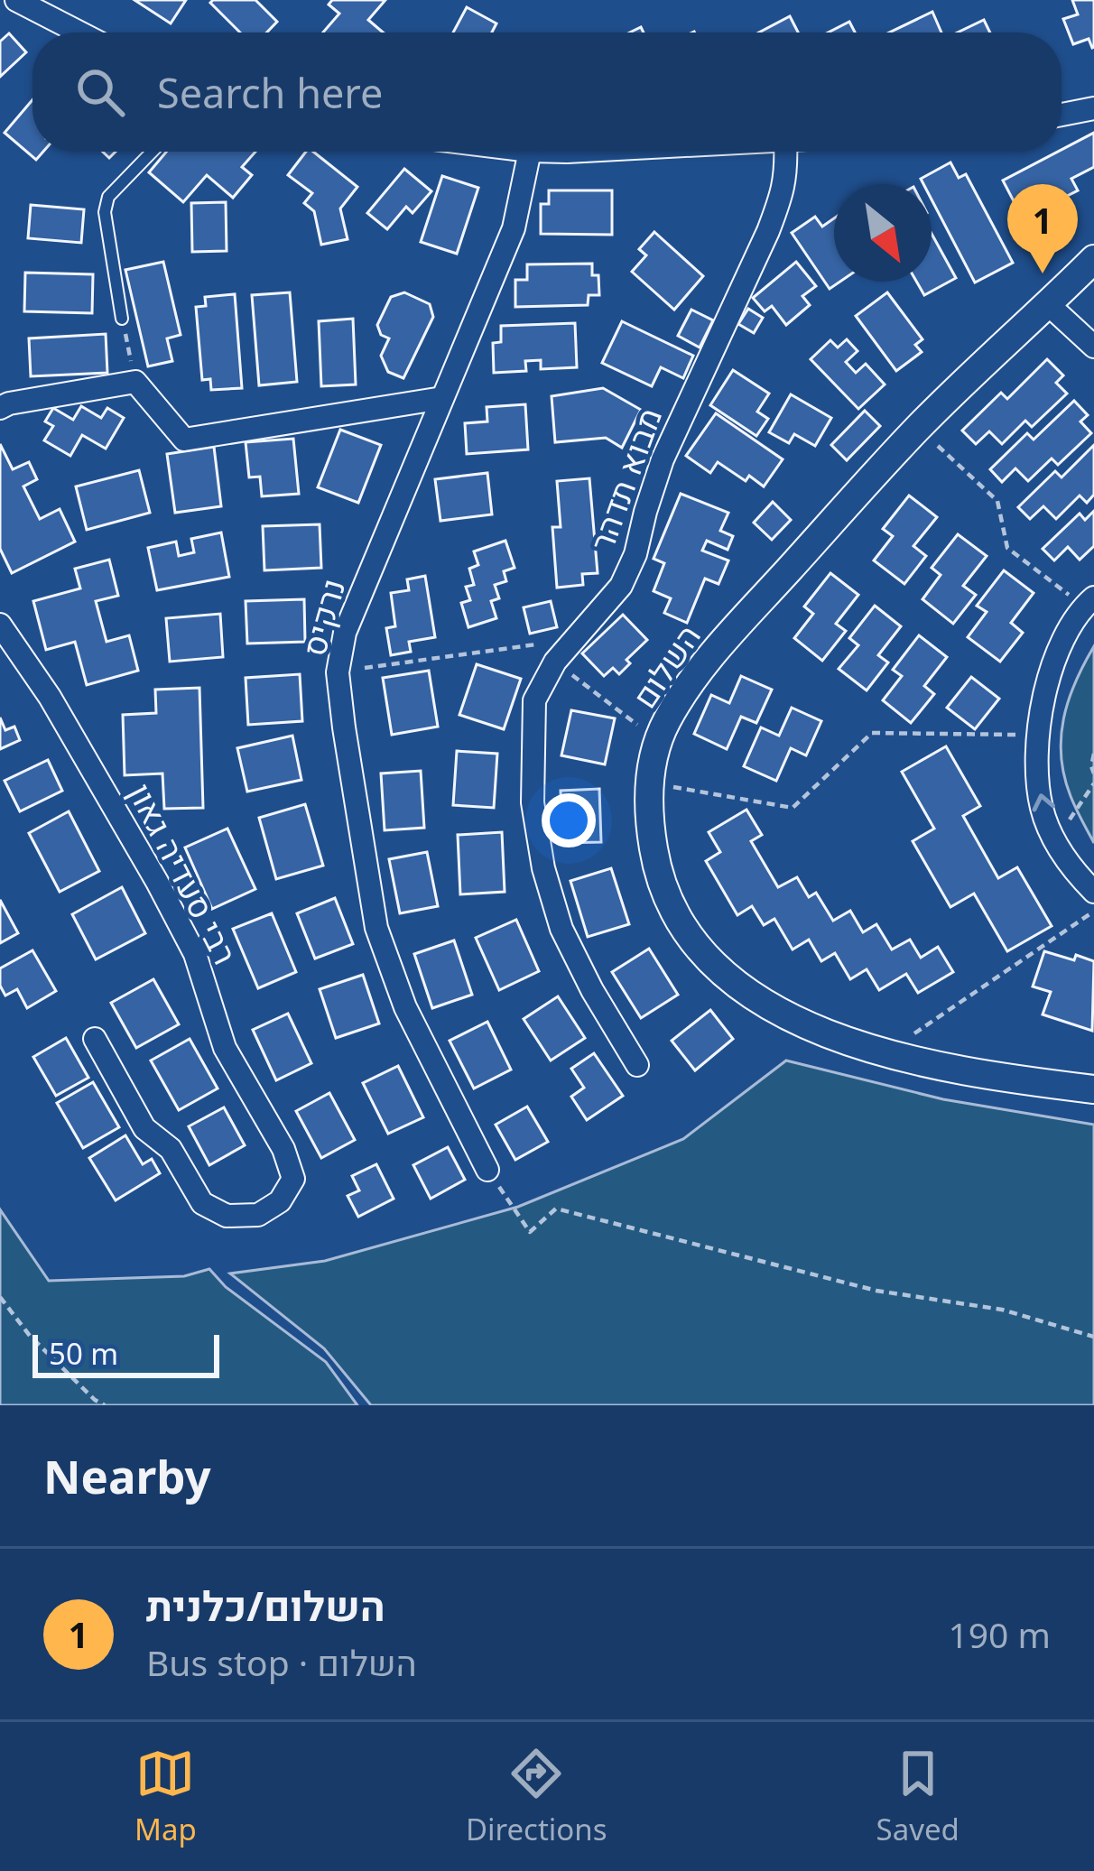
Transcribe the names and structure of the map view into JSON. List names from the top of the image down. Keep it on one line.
{"streets":{"street":["מבוא תדהר","נרקיס","השלום","רבי סעדיה גאון"]},"scale_bar":"50 m","north":"bottom right","page":{"search":"Search here","pins":"1","scale":"50 m","heading":"Nearby","list":[{"mark":"1","name":"השלום/כלנית","note":"Bus stop · השלום","value":"190 m"}],"nav":["Map","Directions","Saved"]}}
